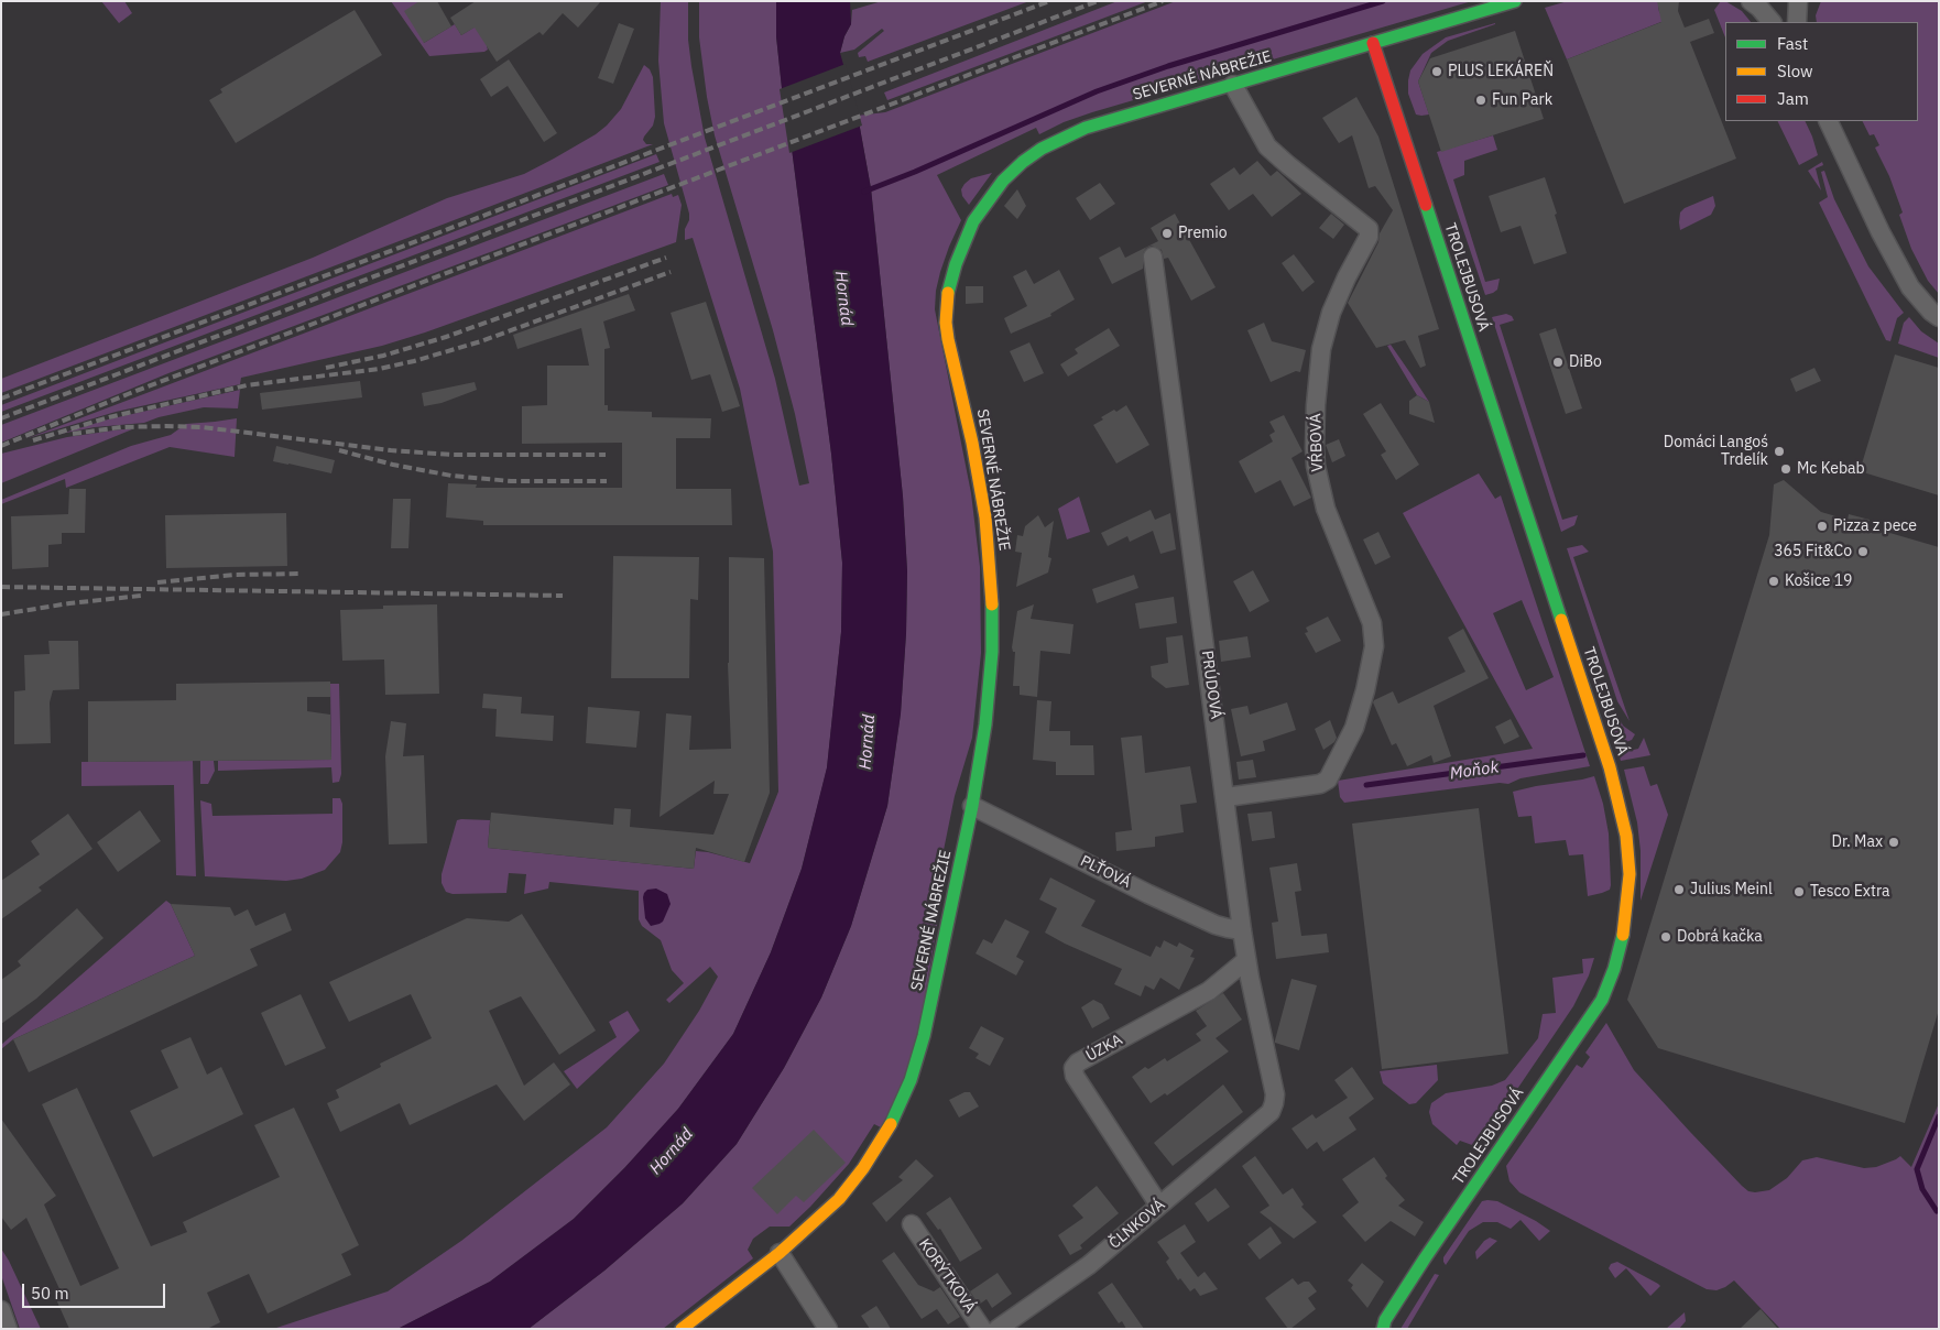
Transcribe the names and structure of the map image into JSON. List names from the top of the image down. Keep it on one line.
{"streets":{"street":["SEVERNÉ NÁBREŽIE","TROLEJBUSOVÁ","VŔBOVÁ","PRÚDOVÁ","PLŤOVÁ","ÚZKA","ČLNKOVÁ","KORÝTKOVÁ"]},"crossings":[["SEVERNÉ NÁBREŽIE","TROLEJBUSOVÁ"],["SEVERNÉ NÁBREŽIE","VŔBOVÁ"],["SEVERNÉ NÁBREŽIE","PLŤOVÁ"],["VŔBOVÁ","PRÚDOVÁ"],["PRÚDOVÁ","PLŤOVÁ"],["PRÚDOVÁ","ÚZKA"],["PRÚDOVÁ","ČLNKOVÁ"],["ÚZKA","ČLNKOVÁ"]],"water":["Hornád","Moňok"],"places":["PLUS LEKÁREŇ","Fun Park","Premio","DiBo","Domáci Langoś Trdelík","Mc Kebab","Pizza z pece","365 Fit&Co","Košice 19","Dr. Max","Julius Meinl","Tesco Extra","Dobrá kačka"],"legend":["Fast","Slow","Jam"],"scale_bar":"50 m"}
